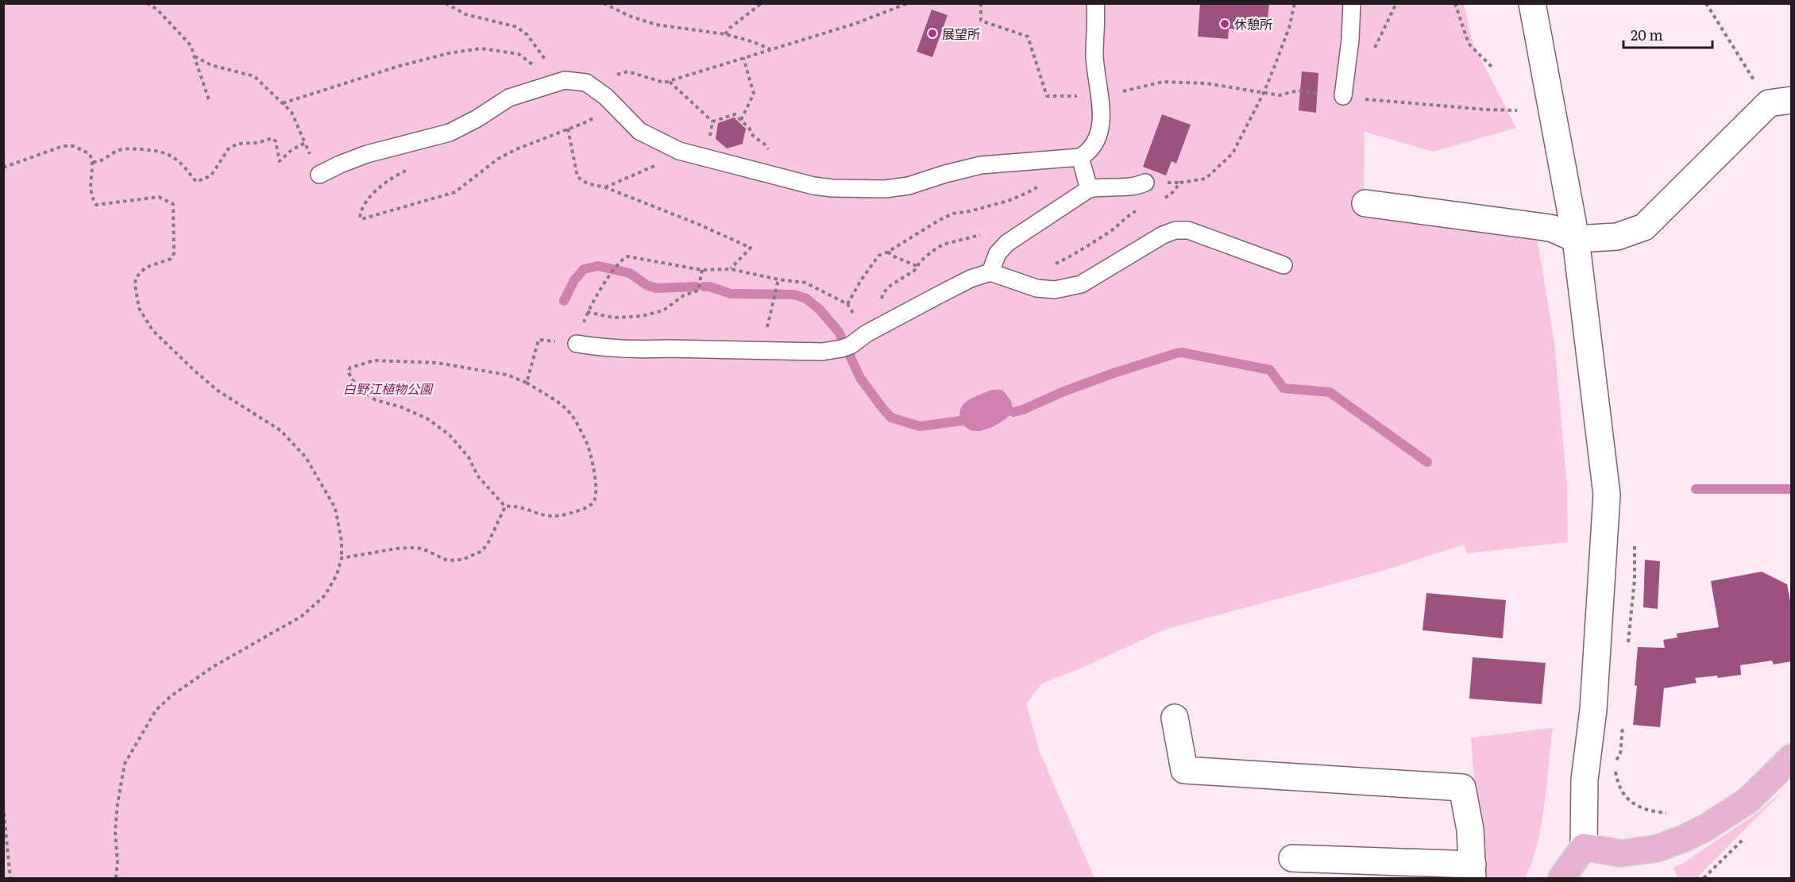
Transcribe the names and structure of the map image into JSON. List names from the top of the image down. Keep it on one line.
{"parks":["白野江植物公園"],"places":["休憩所","展望所"],"scale_bar":"20 m"}
